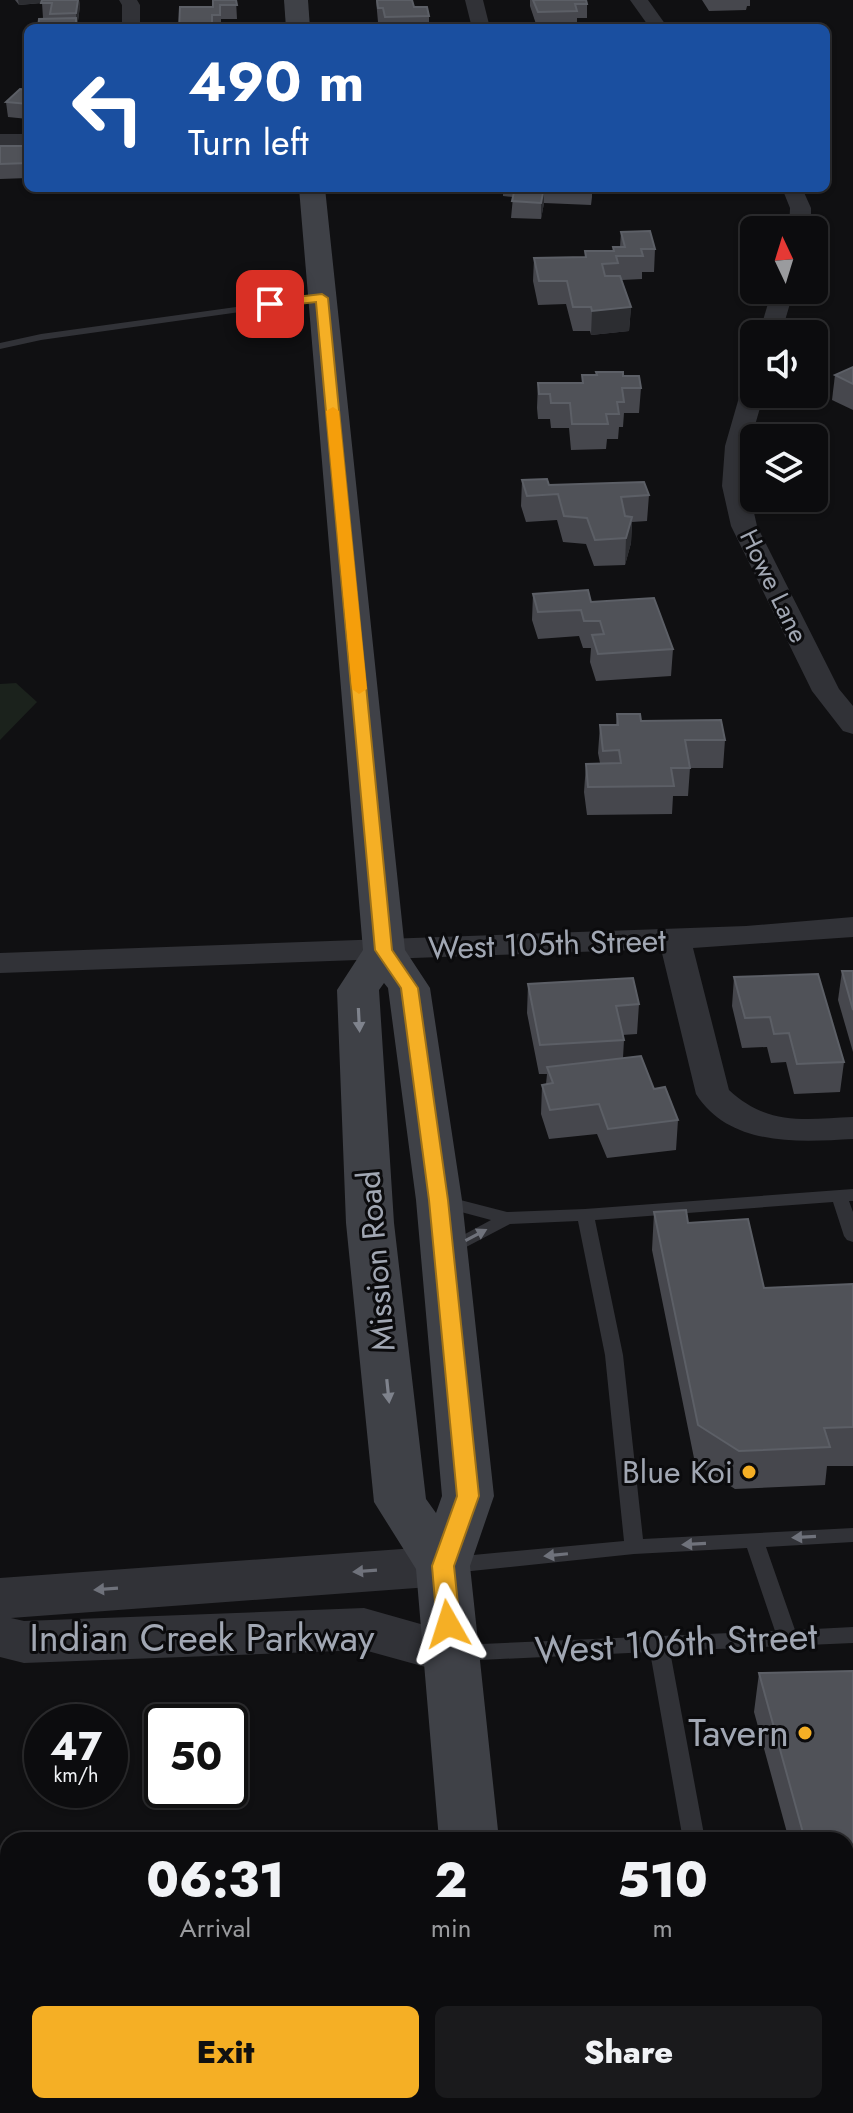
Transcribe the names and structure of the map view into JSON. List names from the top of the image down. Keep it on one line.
{"streets":{"main road":["Mission Road"],"street":["Howe Lane","West 105th Street","Indian Creek Parkway"],"lane":["West 106th Street"]},"crossings":[["West 105th Street","Mission Road"],["Mission Road","Indian Creek Parkway"],["Mission Road","West 106th Street"],["Indian Creek Parkway","West 106th Street"]],"places":["Blue Koi","Tavern"],"north":"top","page":{"turn":["490 m","Turn left"],"speed":"47 km/h","limit":"50","eta":["06:31","Arrival","2","min","510","m"],"buttons":["Exit","Share"]}}
